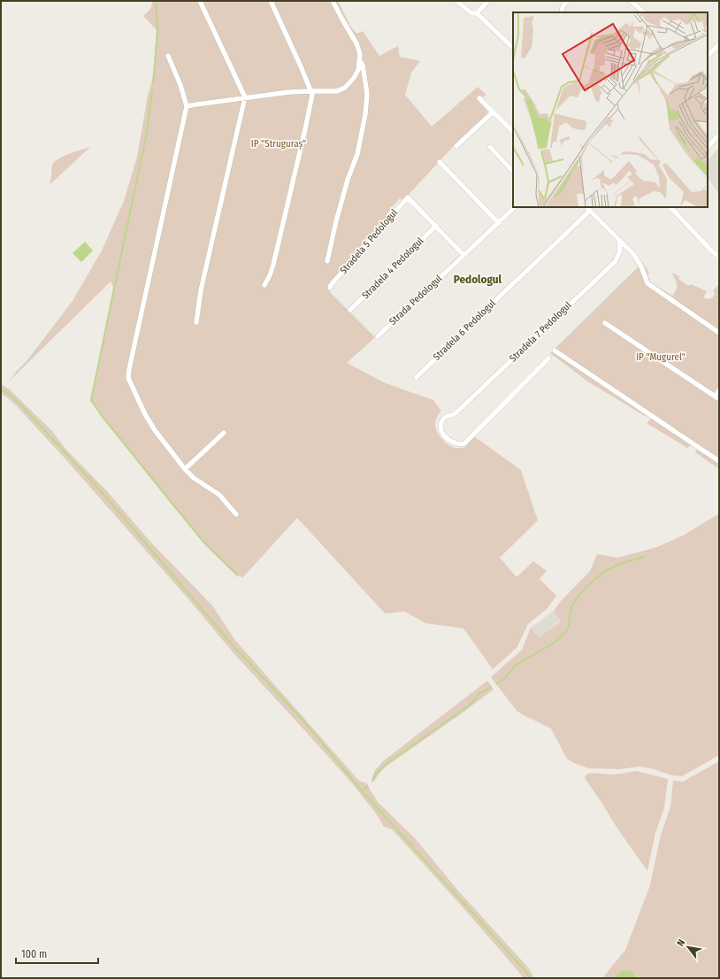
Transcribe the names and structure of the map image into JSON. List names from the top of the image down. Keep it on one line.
{"streets":{"street":["Stradela 5 Pedologul","Stradela 4 Pedologul","Strada Pedologul","Stradela 6 Pedologul","Stradela 7 Pedologul"]},"crossings":[["Stradela 5 Pedologul","Stradela 4 Pedologul"]],"districts":["Pedologul"],"parks":["IP \"Struguraș\"","IP \"Mugurel\""],"scale_bar":"100 m","north":"top left"}
